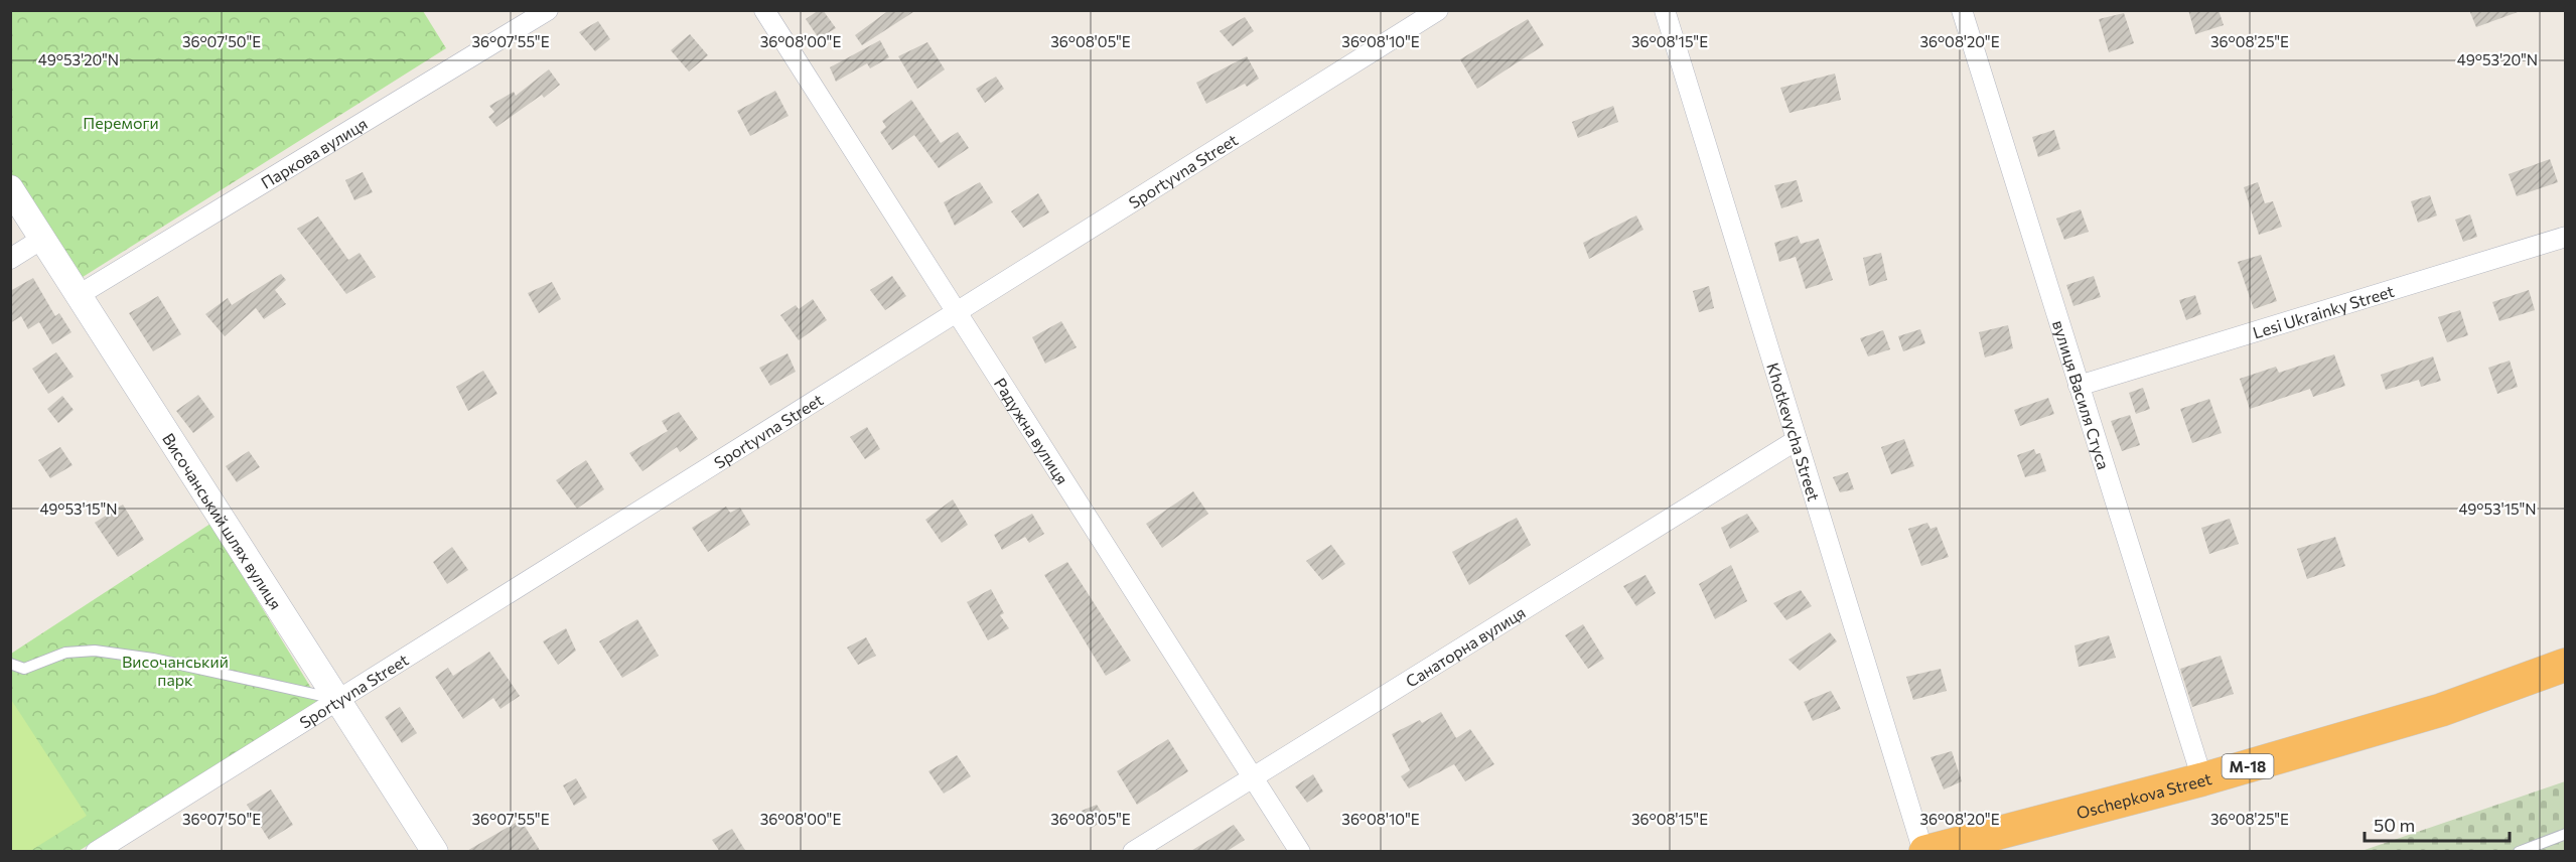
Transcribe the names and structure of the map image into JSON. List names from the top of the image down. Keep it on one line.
{"streets":{"highway":["М-18","Oschepkova Street"],"street":["Паркова вулиця","Sportyvna Street","Lesi Ukrainky Street","вулиця Василя Стуса","Радужна вулиця","Khotkevycha Street","Височанський шлях вулиця","Санаторна вулиця"]},"crossings":[["Паркова вулиця","Височанський шлях вулиця"],["Sportyvna Street","Радужна вулиця"],["Sportyvna Street","Височанський шлях вулиця"],["Lesi Ukrainky Street","вулиця Василя Стуса"],["вулиця Василя Стуса","Oschepkova Street"],["Радужна вулиця","Санаторна вулиця"],["Khotkevycha Street","Санаторна вулиця"],["Khotkevycha Street","Oschepkova Street"]],"parks":["Перемоги","Височанський парк"],"scale_bar":"50 m","coordinates":["36°07'50\"E","36°07'55\"E","36°08'00\"E","36°08'05\"E","36°08'10\"E","36°08'15\"E","36°08'20\"E","36°08'25\"E","49°53'20\"N","49°53'15\"N"]}
